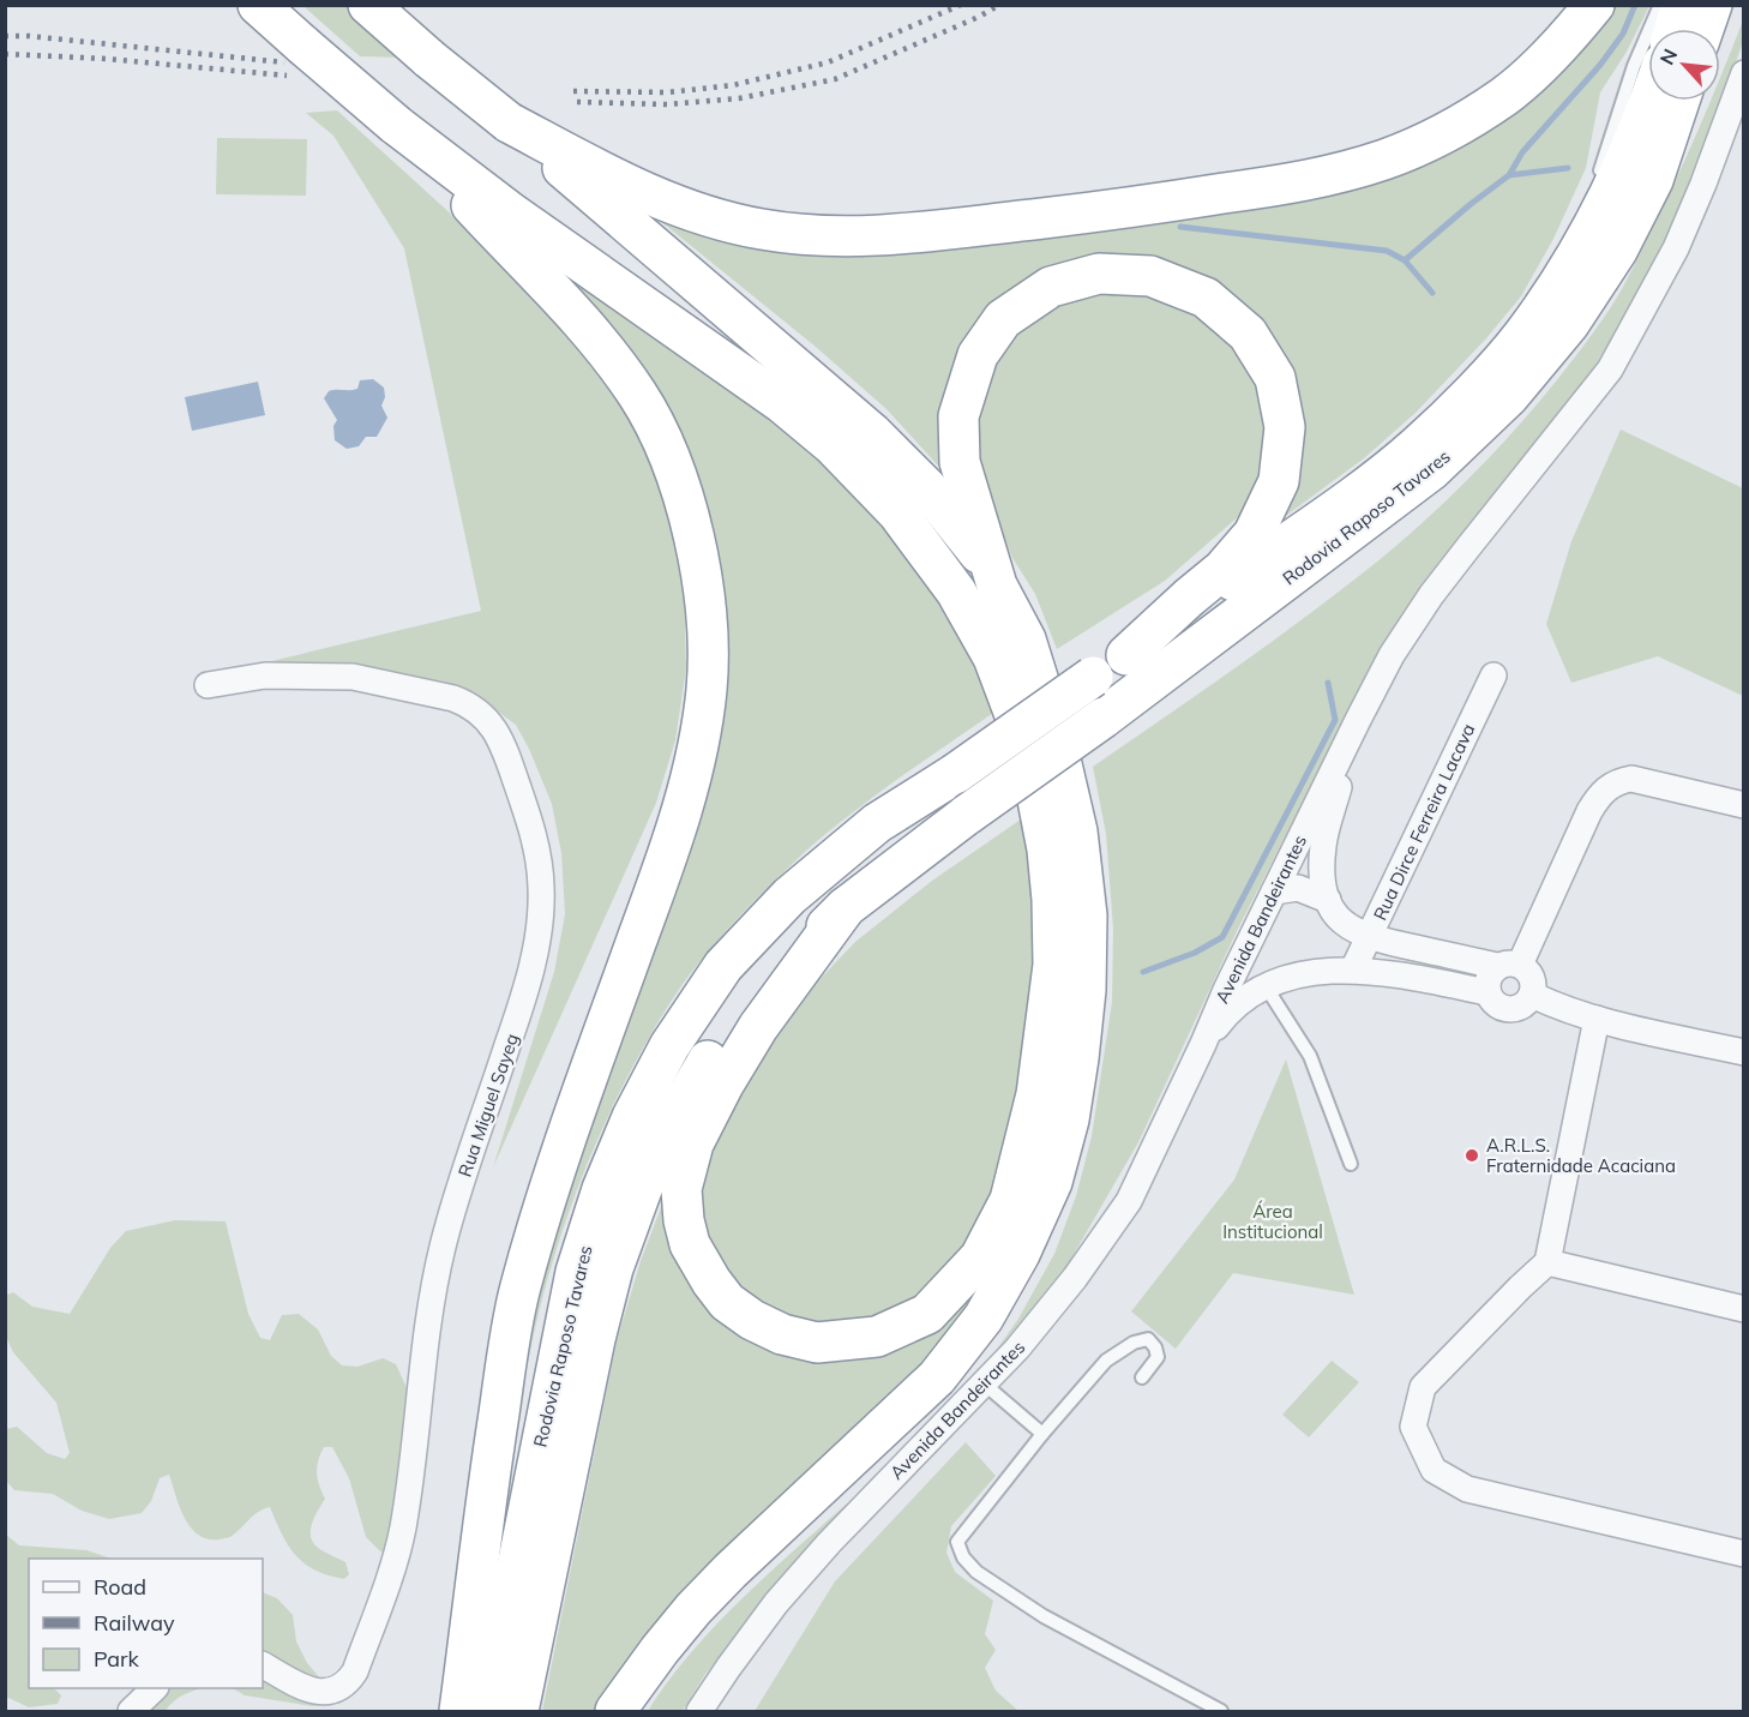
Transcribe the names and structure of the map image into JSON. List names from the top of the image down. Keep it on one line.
{"streets":{"highway":["Rodovia Raposo Tavares"],"street":["Rua Dirce Ferreira Lacava","Avenida Bandeirantes","Rua Miguel Sayeg"]},"parks":["Área Institucional"],"places":["A.R.L.S. Fraternidade Acaciana"],"legend":["Road","Railway","Park"],"north":"top left"}
